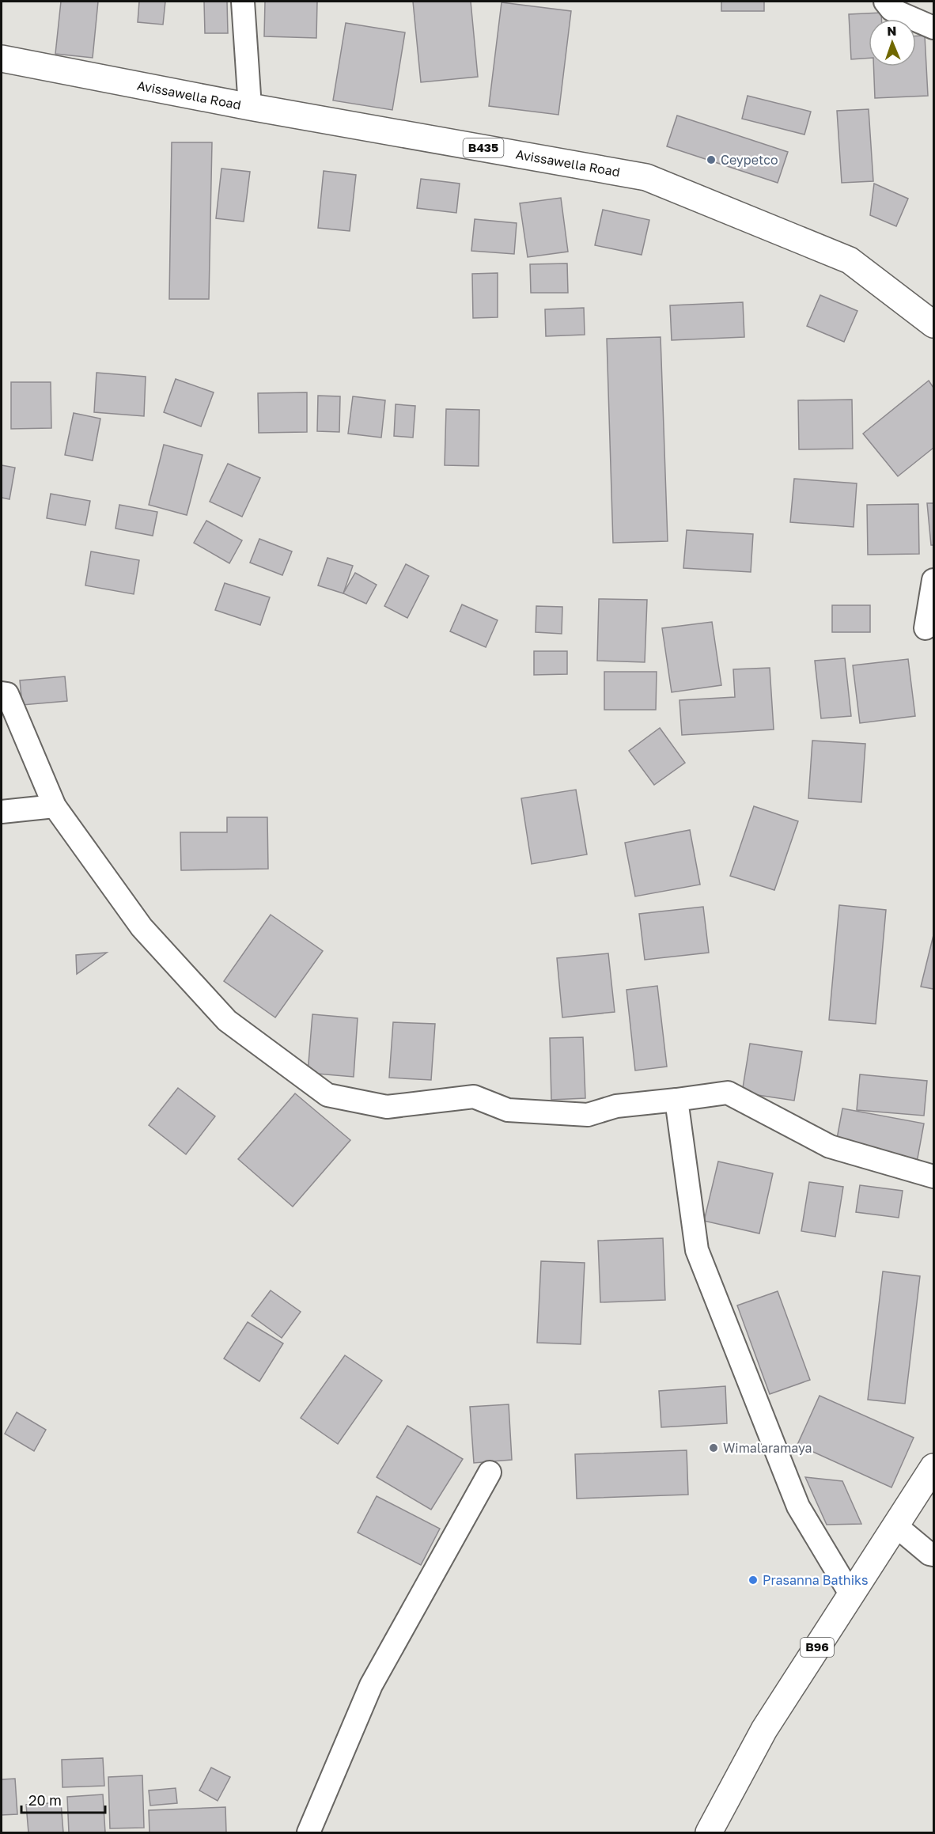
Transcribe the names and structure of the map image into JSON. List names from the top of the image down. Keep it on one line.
{"streets":{"main road":["Avissawella Road","B435","B96"]},"places":["Ceypetco","Wimalaramaya","Prasanna Bathiks"],"scale_bar":"20 m","north":"top"}
